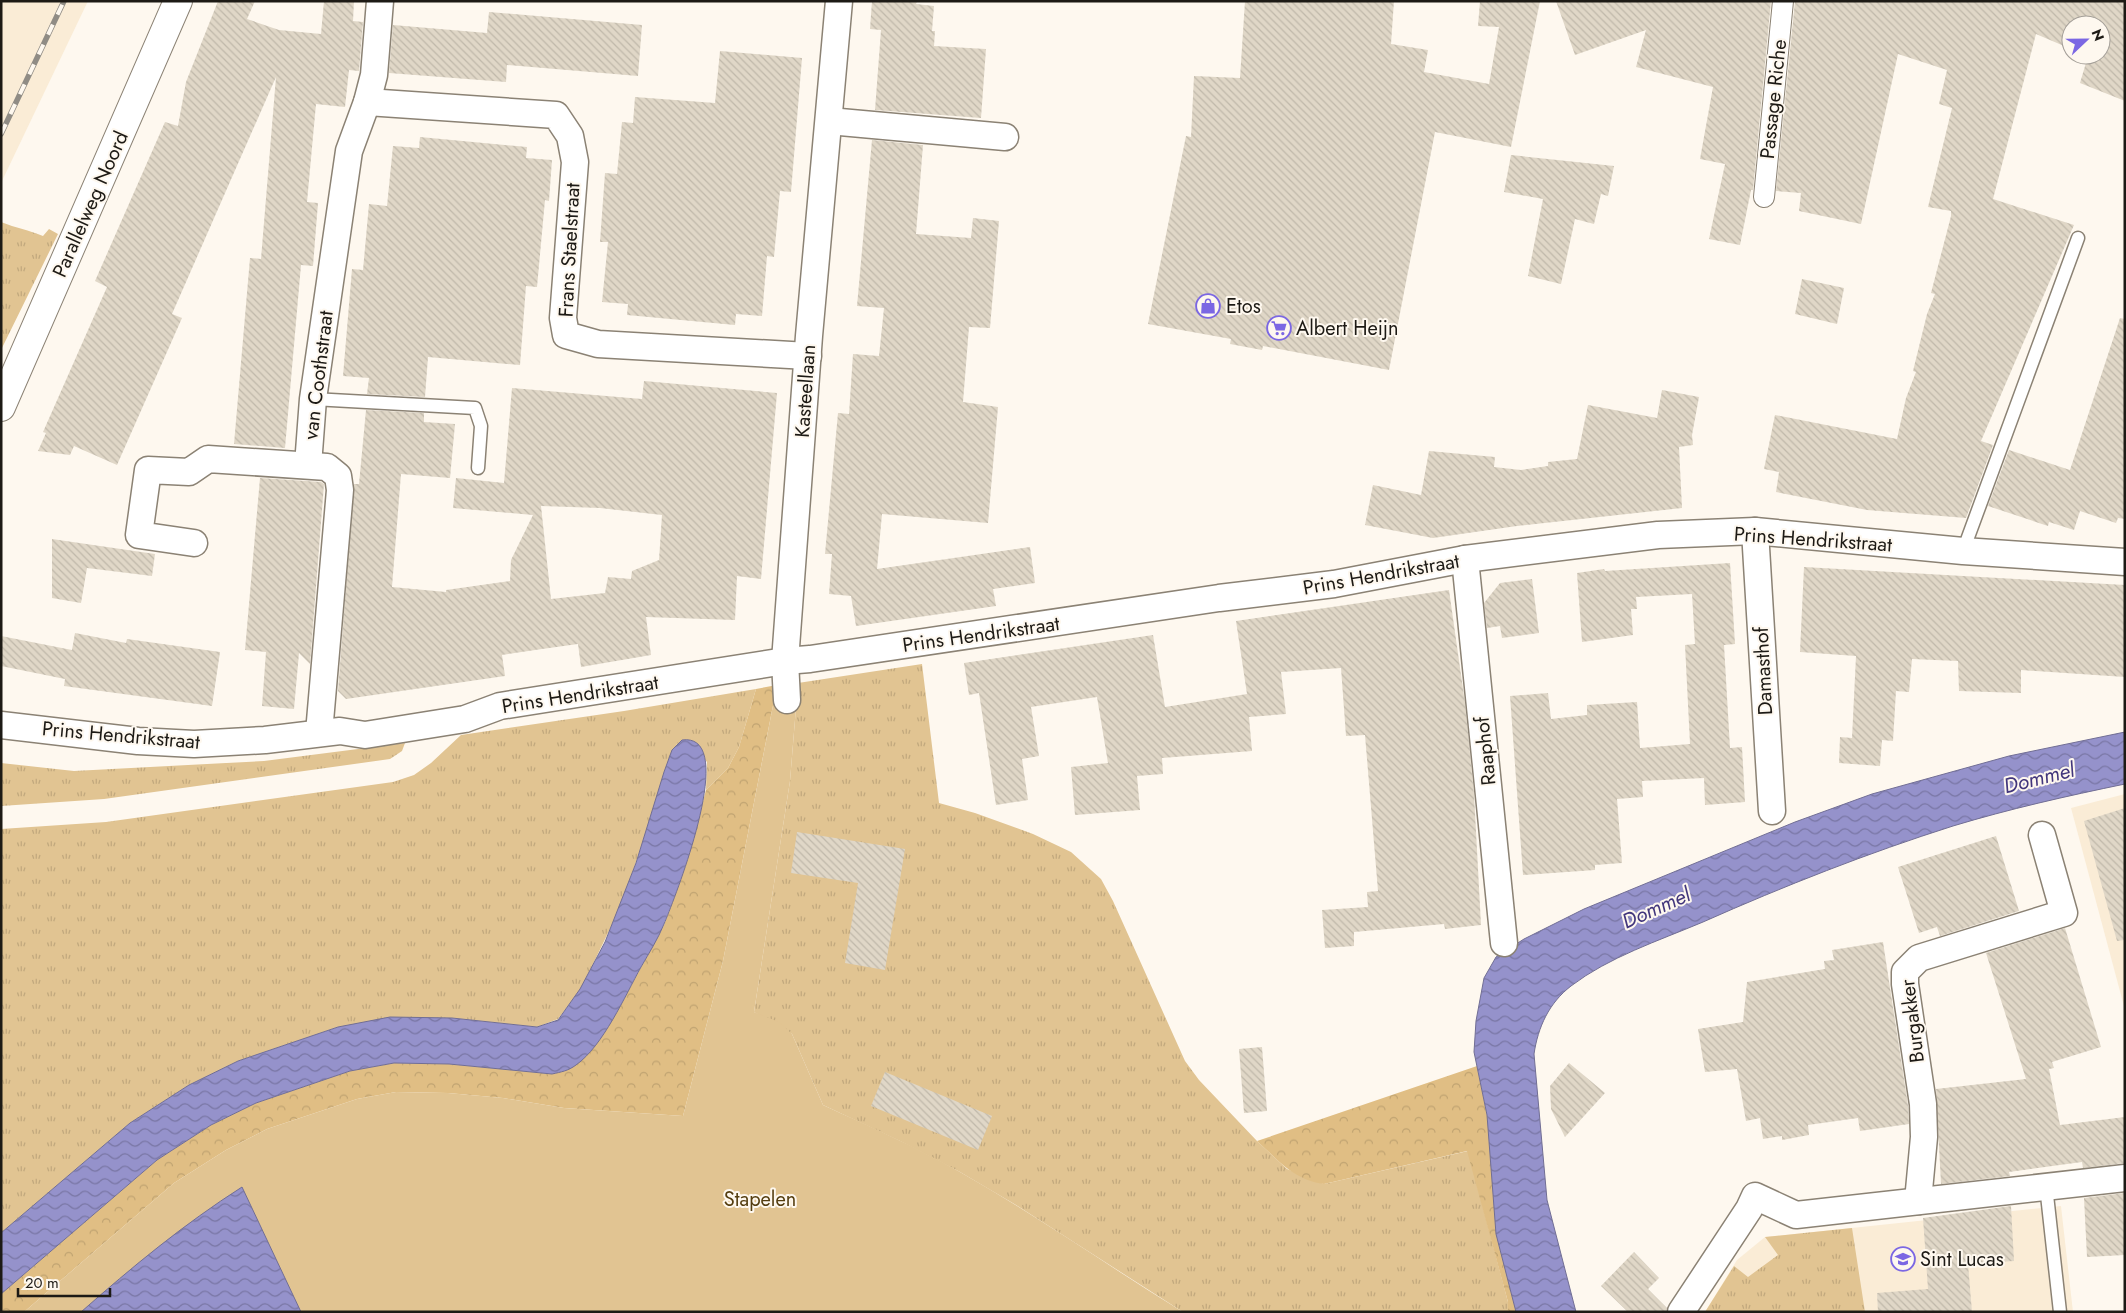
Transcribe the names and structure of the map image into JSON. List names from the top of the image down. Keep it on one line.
{"streets":{"street":["Passage Riche","Parallelweg Noord","Frans Staelstraat","van Coothstraat","Kasteellaan","Prins Hendrikstraat","Damasthof","Raaphof","Burgakker"]},"crossings":[["Frans Staelstraat","van Coothstraat"],["Frans Staelstraat","Kasteellaan"],["van Coothstraat","Prins Hendrikstraat"],["Kasteellaan","Prins Hendrikstraat"],["Prins Hendrikstraat","Damasthof"],["Prins Hendrikstraat","Raaphof"]],"water":["Dommel"],"parks":["Stapelen"],"places":{"shop":["Etos"],"supermarket":["Albert Heijn"],"school or university":["Sint Lucas"]},"scale_bar":"20 m","north":"right"}
